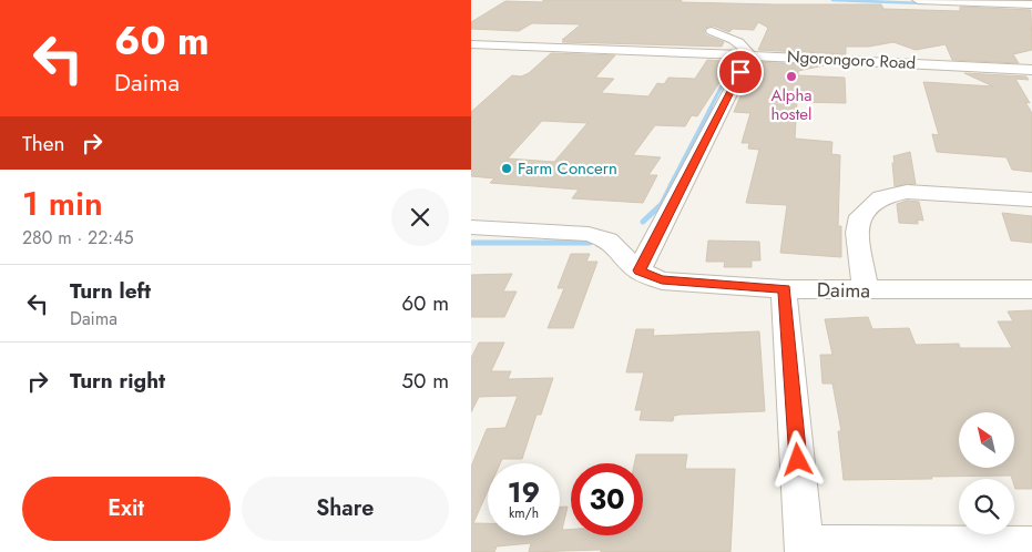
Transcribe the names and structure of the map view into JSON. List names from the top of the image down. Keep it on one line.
{"streets":{"street":["Ngorongoro Road","Daima"]},"places":["Alpha hostel","Farm Concern"],"north":"top left","page":{"turn":["60 m","Daima"],"then":"Then","heading":["1 min","280 m · 22:45"],"list":[{"name":"Turn left","note":"Daima","value":"60 m"},{"name":"Turn right","value":"50 m"}],"speed":"19 km/h","limit":"30","buttons":["Exit","Share"]}}
